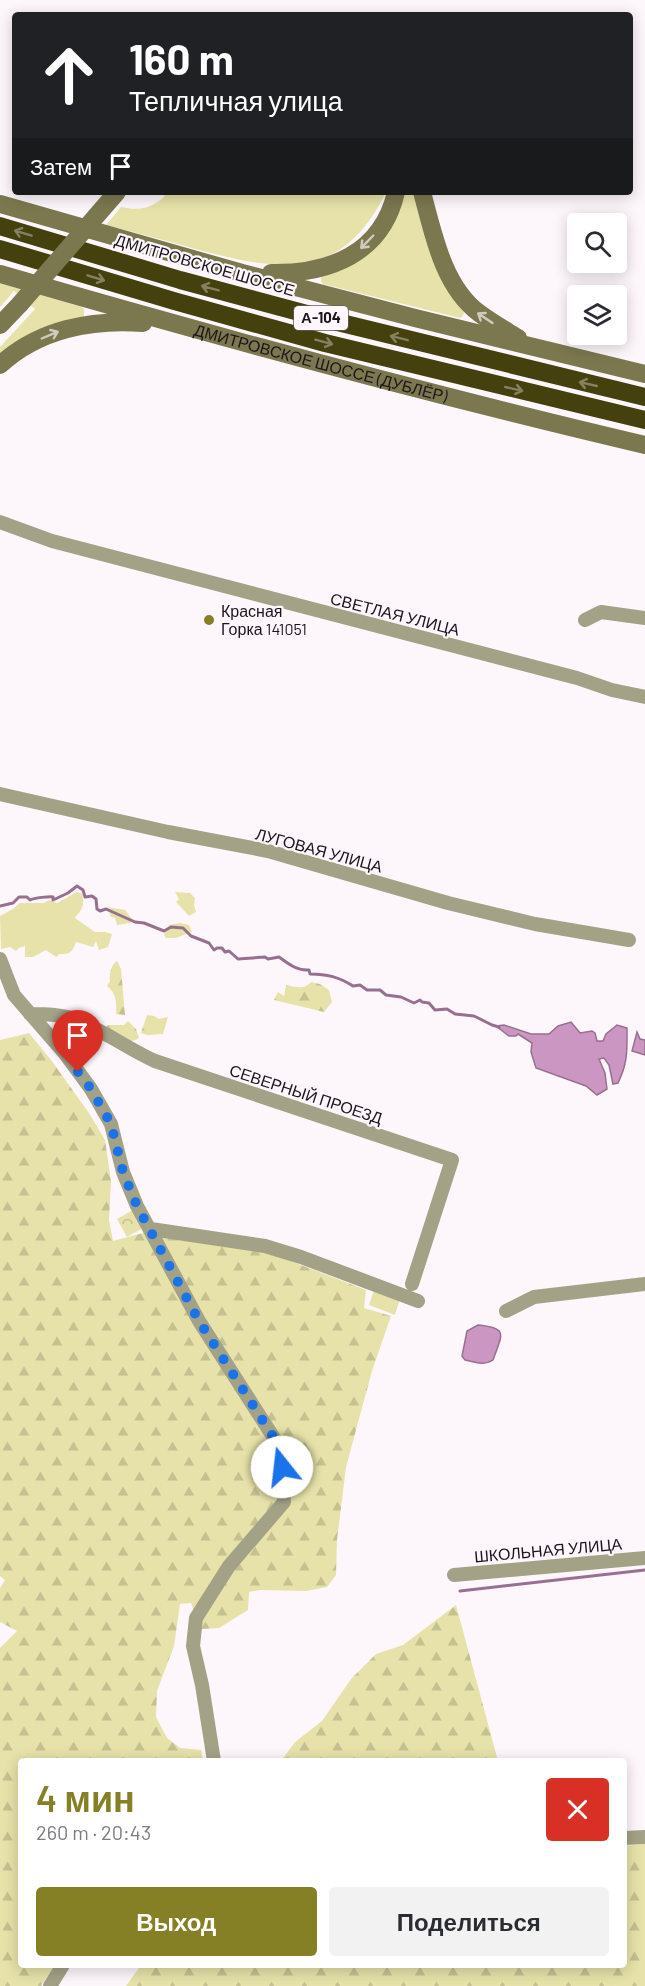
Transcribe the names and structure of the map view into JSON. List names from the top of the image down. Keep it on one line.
{"streets":{"highway":["ДМИТРОВСКОЕ ШОССЕ","А-104"],"main road":["ДМИТРОВСКОЕ ШОССЕ (ДУБЛЁР)"],"street":["СВЕТЛАЯ УЛИЦА","ЛУГОВАЯ УЛИЦА","СЕВЕРНЫЙ ПРОЕЗД","ШКОЛЬНАЯ УЛИЦА"]},"places":["Красная Горка 141051"],"page":{"turn":["160 m","Тепличная улица"],"then":"Затем","heading":["4 мин","260 m · 20:43"],"buttons":["Выход","Поделиться"]}}
